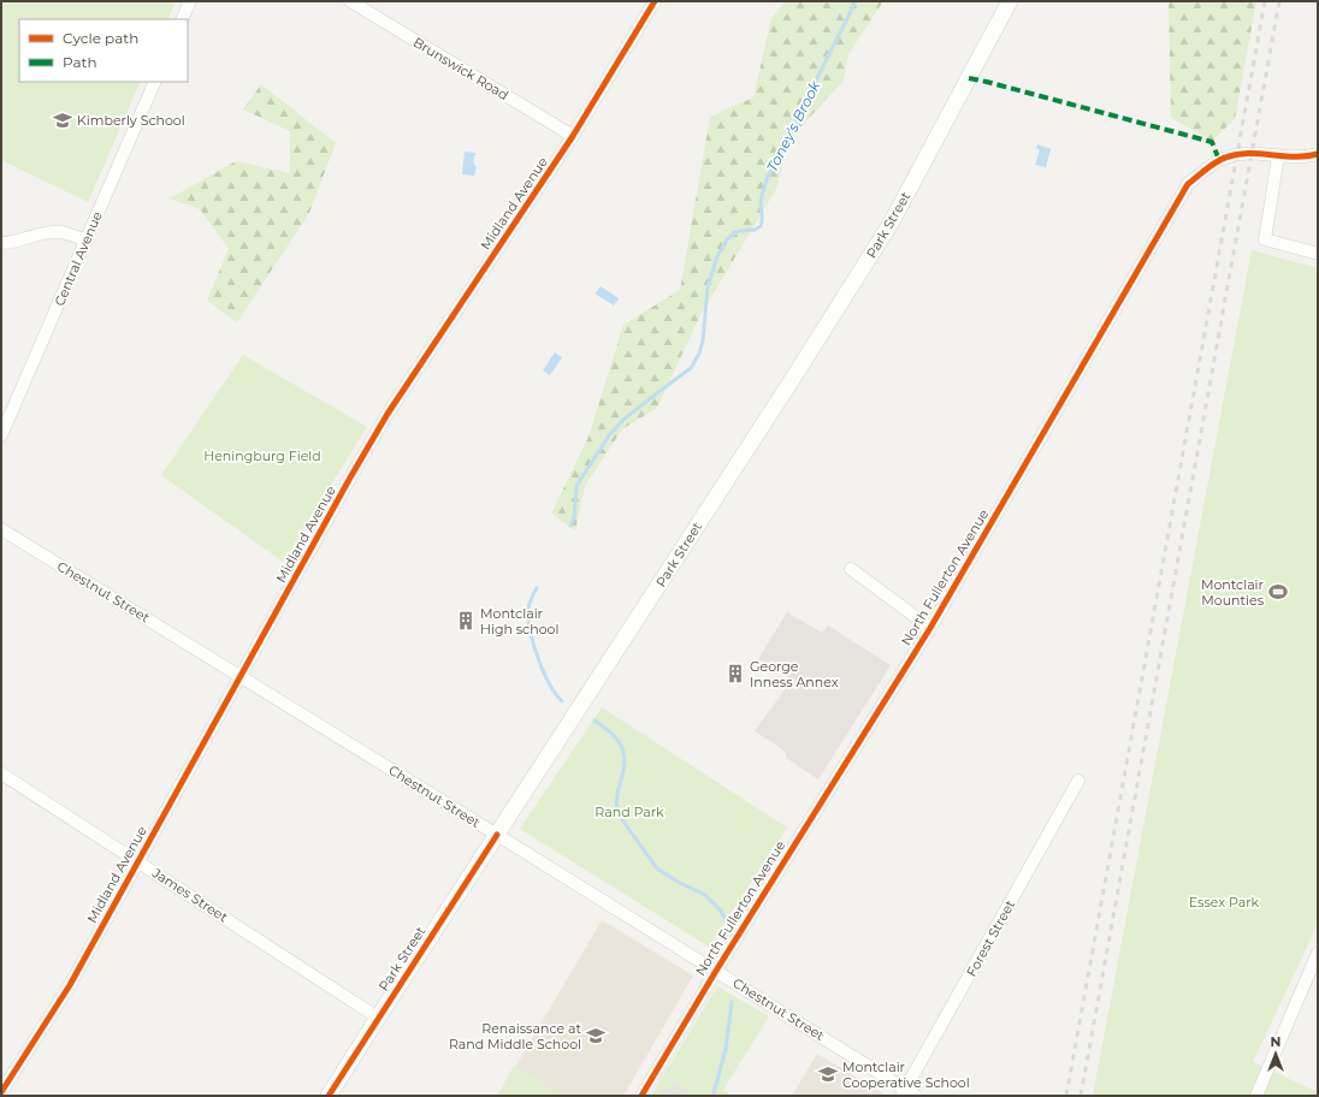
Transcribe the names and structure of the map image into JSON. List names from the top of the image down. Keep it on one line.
{"streets":{"street":["Brunswick Road","Midland Avenue","Park Street","Central Avenue","North Fullerton Avenue","Chestnut Street","James Street","Forest Street"]},"crossings":[["Brunswick Road","Midland Avenue"],["Midland Avenue","Chestnut Street"],["Midland Avenue","James Street"],["Park Street","Chestnut Street"],["Park Street","James Street"],["North Fullerton Avenue","Chestnut Street"],["Chestnut Street","Forest Street"]],"water":["Toney's Brook"],"parks":["Heningburg Field","Rand Park","Essex Park"],"places":{"school or university":["Kimberly School","Renaissance at Rand Middle School","Montclair Cooperative School"],"sports":["Montclair Mounties"],"building":["Montclair High school","George Inness Annex"]},"legend":["Cycle path","Path"],"north":"top"}
